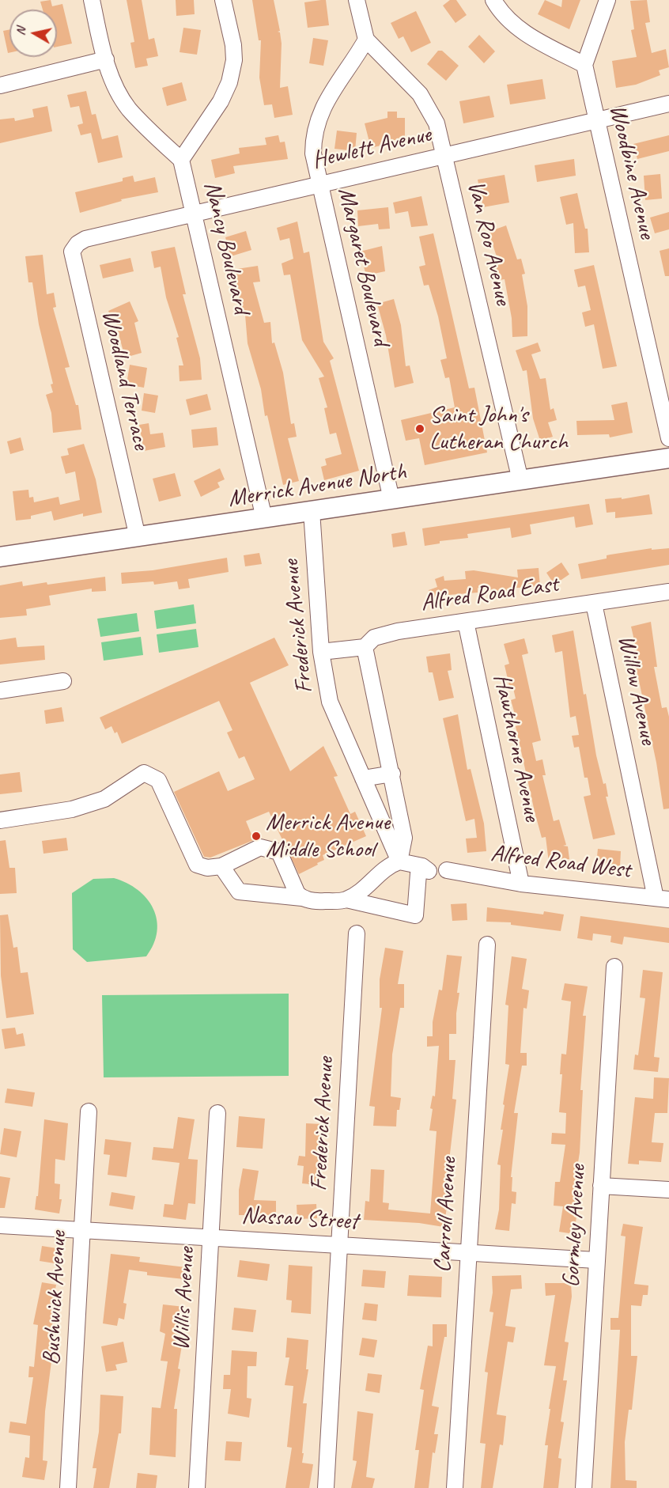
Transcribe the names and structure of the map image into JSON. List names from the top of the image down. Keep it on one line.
{"streets":{"main road":["Merrick Avenue North"],"street":["Hewlett Avenue","Woodbine Avenue","Van Roo Avenue","Nancy Boulevard","Margaret Boulevard","Woodland Terrace","Alfred Road East","Frederick Avenue","Willow Avenue","Hawthorne Avenue","Alfred Road West","Carroll Avenue","Nassau Street","Gormley Avenue","Bushwick Avenue","Willis Avenue"]},"crossings":[["Hewlett Avenue","Woodbine Avenue"],["Hewlett Avenue","Van Roo Avenue"],["Hewlett Avenue","Nancy Boulevard"],["Hewlett Avenue","Margaret Boulevard"],["Hewlett Avenue","Woodland Terrace"],["Van Roo Avenue","Margaret Boulevard"],["Van Roo Avenue","Merrick Avenue North"],["Nancy Boulevard","Merrick Avenue North"],["Margaret Boulevard","Merrick Avenue North"],["Woodland Terrace","Merrick Avenue North"],["Merrick Avenue North","Frederick Avenue"],["Alfred Road East","Frederick Avenue"],["Alfred Road East","Willow Avenue"],["Alfred Road East","Hawthorne Avenue"],["Frederick Avenue","Nassau Street"],["Willow Avenue","Alfred Road West"],["Hawthorne Avenue","Alfred Road West"],["Carroll Avenue","Nassau Street"],["Nassau Street","Gormley Avenue"],["Nassau Street","Bushwick Avenue"],["Nassau Street","Willis Avenue"]],"places":["Saint John's Lutheran Church","Merrick Avenue Middle School"],"north":"left"}
